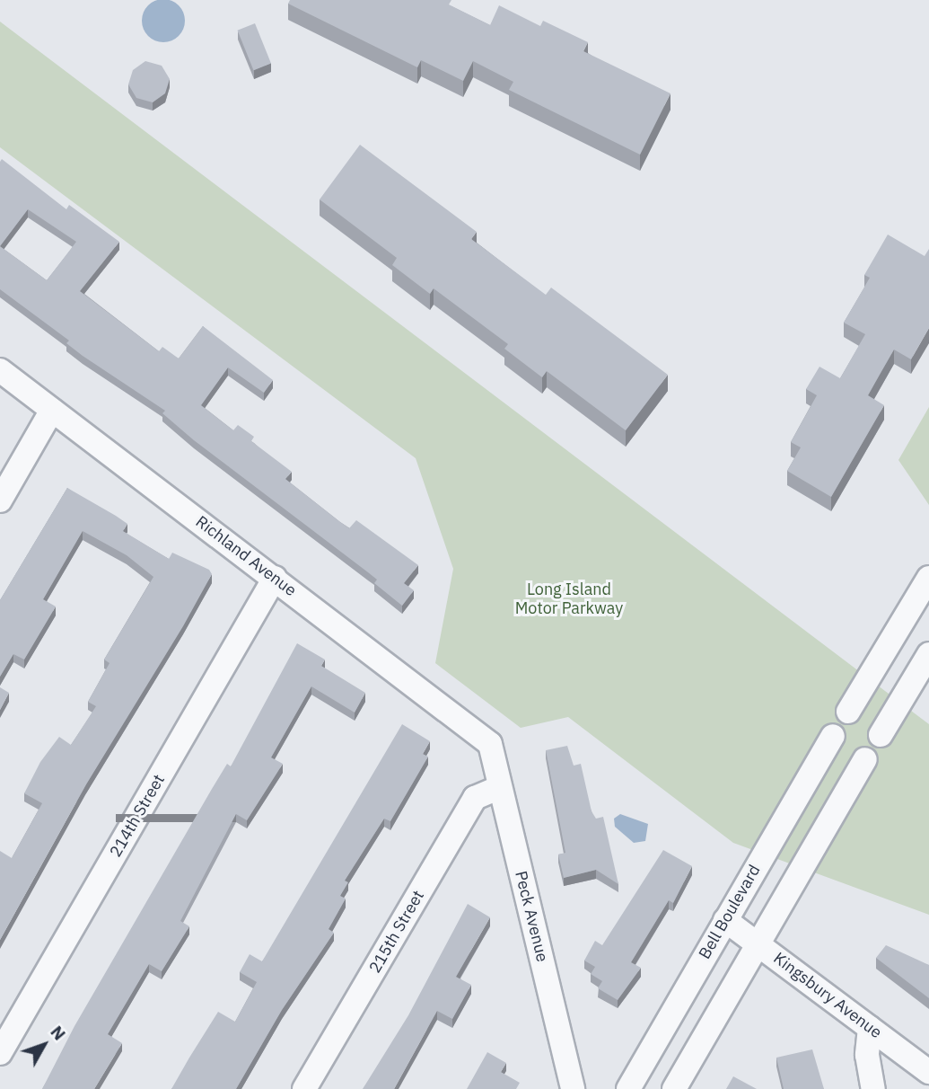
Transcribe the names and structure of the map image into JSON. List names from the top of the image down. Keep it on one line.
{"streets":{"street":["Richland Avenue","214th Street","Bell Boulevard","Peck Avenue","215th Street","Kingsbury Avenue"]},"crossings":[["Richland Avenue","214th Street"],["Richland Avenue","Peck Avenue"],["Bell Boulevard","Kingsbury Avenue"],["Peck Avenue","215th Street"]],"parks":["Long Island Motor Parkway"],"north":"top right"}
